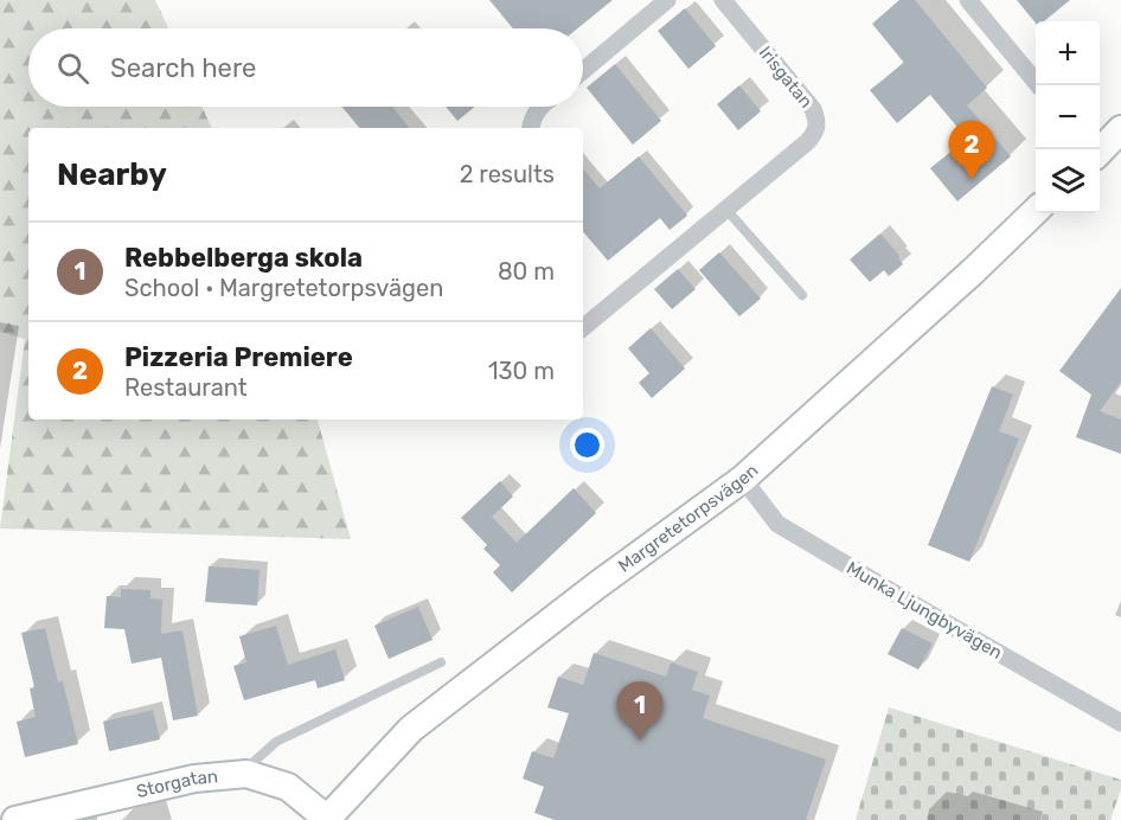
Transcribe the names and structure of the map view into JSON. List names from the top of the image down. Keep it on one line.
{"streets":{"street":["Irisgatan","Margretetorpsvägen","Munka Ljungbyvägen","Storgatan"]},"crossings":[["Margretetorpsvägen","Munka Ljungbyvägen"],["Margretetorpsvägen","Storgatan"]],"page":{"map_buttons":["+","−"],"search":"Search here","pins":["2","1"],"heading":["Nearby","2 results"],"list":[{"mark":"1","name":"Rebbelberga skola","note":"School · Margretetorpsvägen","value":"80 m"},{"mark":"2","name":"Pizzeria Premiere","note":"Restaurant","value":"130 m"}]}}
